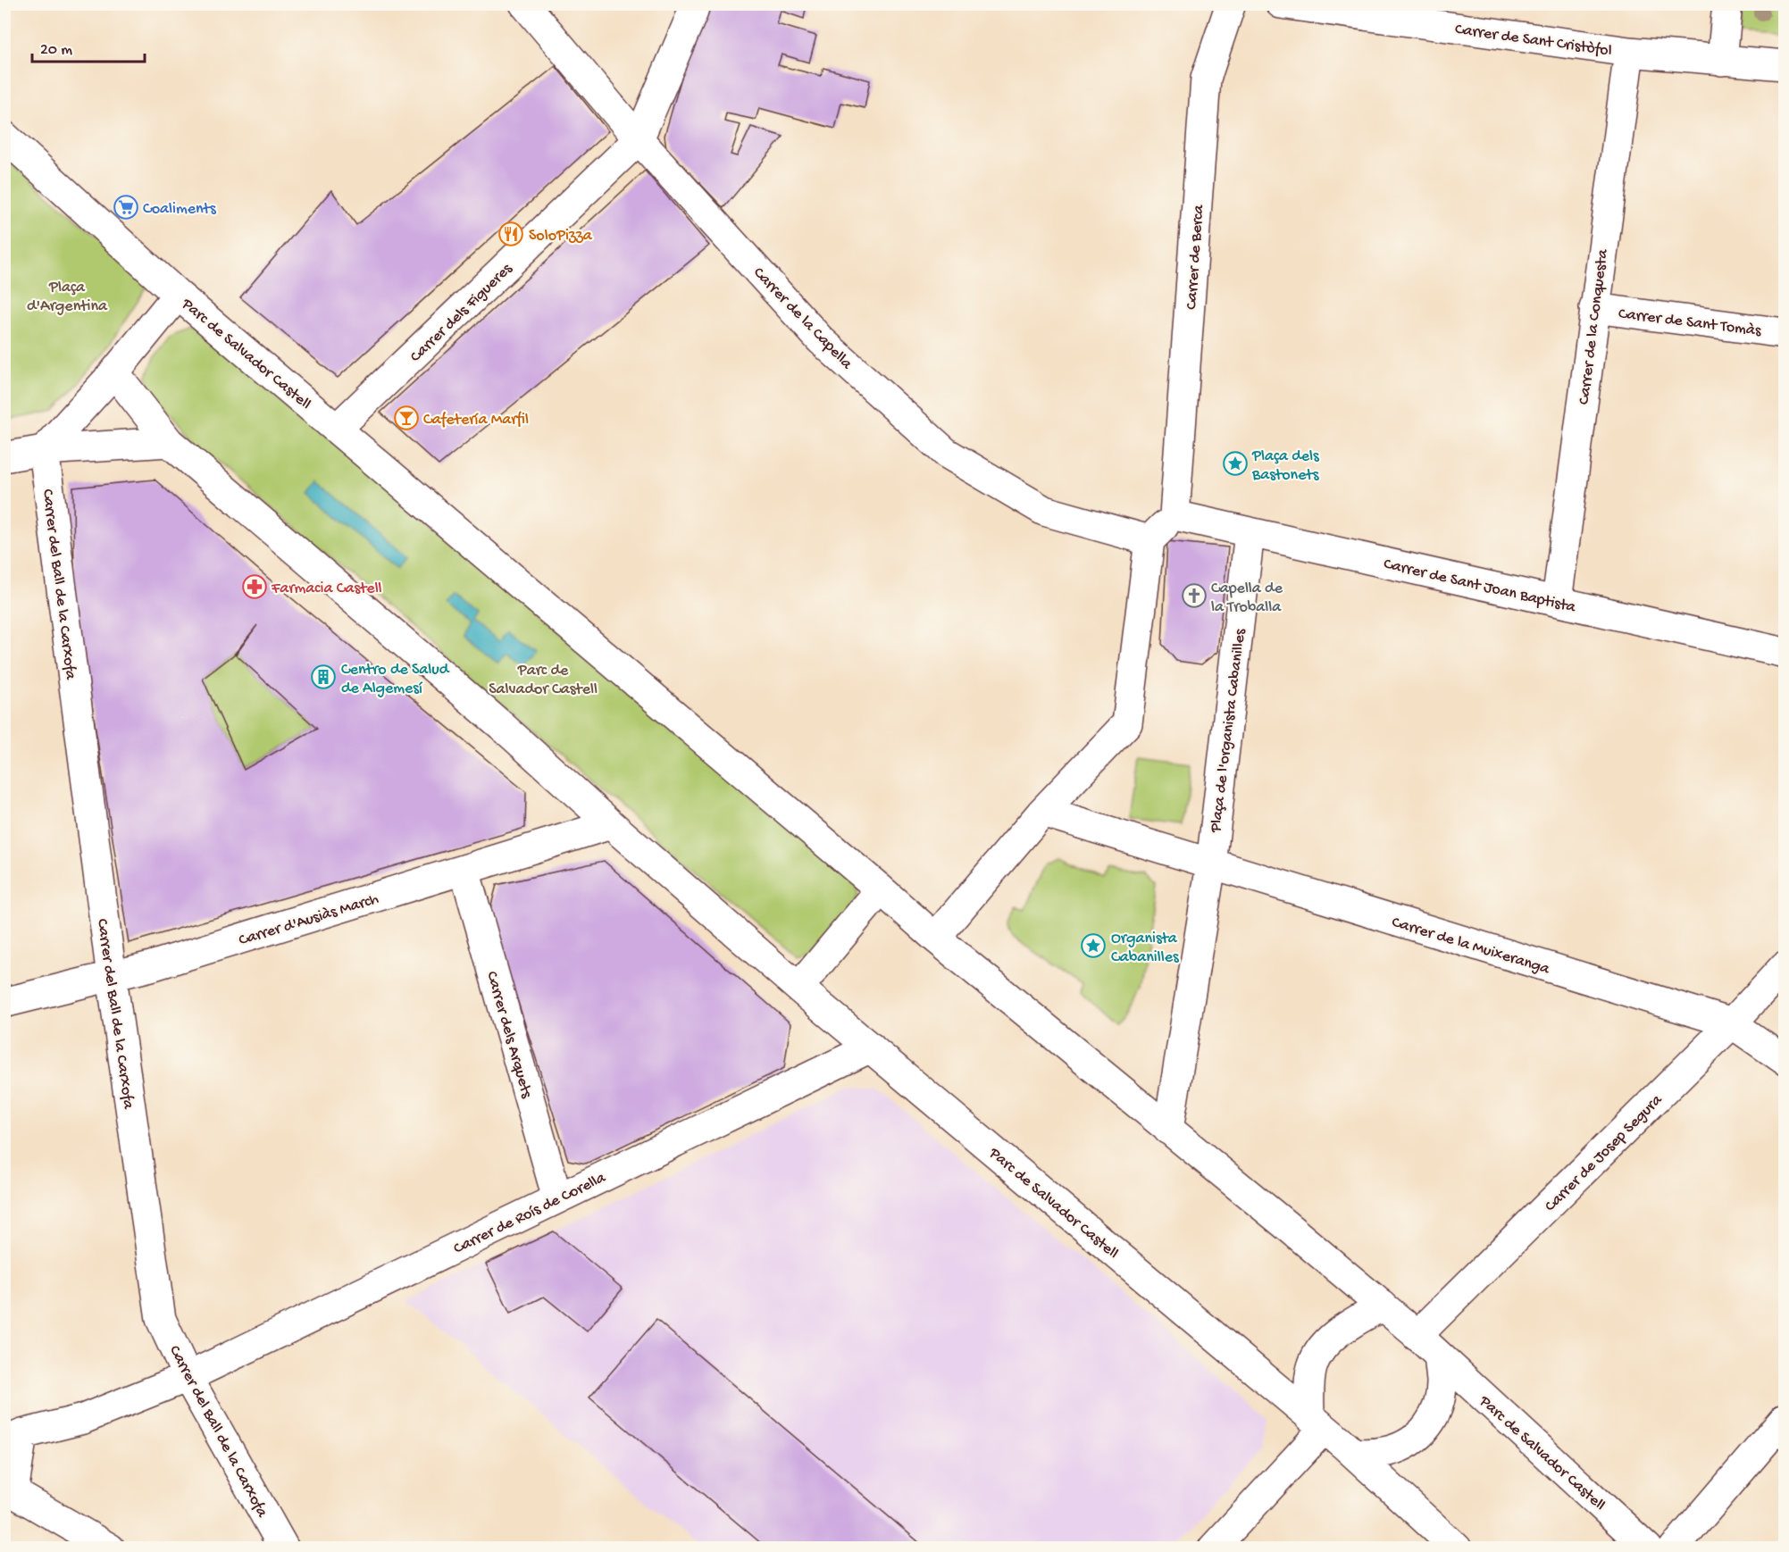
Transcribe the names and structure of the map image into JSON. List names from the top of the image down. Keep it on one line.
{"streets":{"street":["Carrer de Sant Cristòfol","Carrer de Berca","Carrer dels Figueres","Carrer de la Capella","Carrer de Sant Tomàs","Carrer de la Conquesta","Parc de Salvador Castell","Carrer del Ball de la Carxofa","Carrer de Sant Joan Baptista","Plaça de l'organista Cabanilles","Carrer d'Ausiàs March","Carrer de la Muixeranga","Carrer dels Arquets","Carrer de Josep Segura","Carrer de Roís de Corella"]},"crossings":[["Carrer de Sant Cristòfol","Carrer de la Conquesta"],["Carrer de Berca","Carrer de Sant Joan Baptista"],["Carrer dels Figueres","Carrer de la Capella"],["Carrer dels Figueres","Parc de Salvador Castell"],["Carrer de Sant Tomàs","Carrer de la Conquesta"],["Carrer de la Conquesta","Carrer de Sant Joan Baptista"],["Parc de Salvador Castell","Plaça de l'organista Cabanilles"],["Parc de Salvador Castell","Carrer d'Ausiàs March"],["Parc de Salvador Castell","Carrer de Josep Segura"],["Parc de Salvador Castell","Carrer de Roís de Corella"],["Carrer del Ball de la Carxofa","Carrer d'Ausiàs March"],["Carrer del Ball de la Carxofa","Carrer de Roís de Corella"],["Carrer de Sant Joan Baptista","Plaça de l'organista Cabanilles"],["Plaça de l'organista Cabanilles","Carrer de la Muixeranga"],["Carrer d'Ausiàs March","Carrer dels Arquets"],["Carrer de la Muixeranga","Carrer de Josep Segura"],["Carrer dels Arquets","Carrer de Roís de Corella"]],"parks":["Plaça d'Argentina","Parc de Salvador Castell"],"places":{"supermarket":["Coaliments"],"restaurant":["SoloPizza"],"bar":["Cafetería Marfil"],"place":["Plaça dels Bastonets","Organista Cabanilles"],"pharmacy":["Farmacia Castell"],"church":["Capella de la Troballa"],"building":["Centro de Salud de Algemesí"]},"scale_bar":"20 m"}
